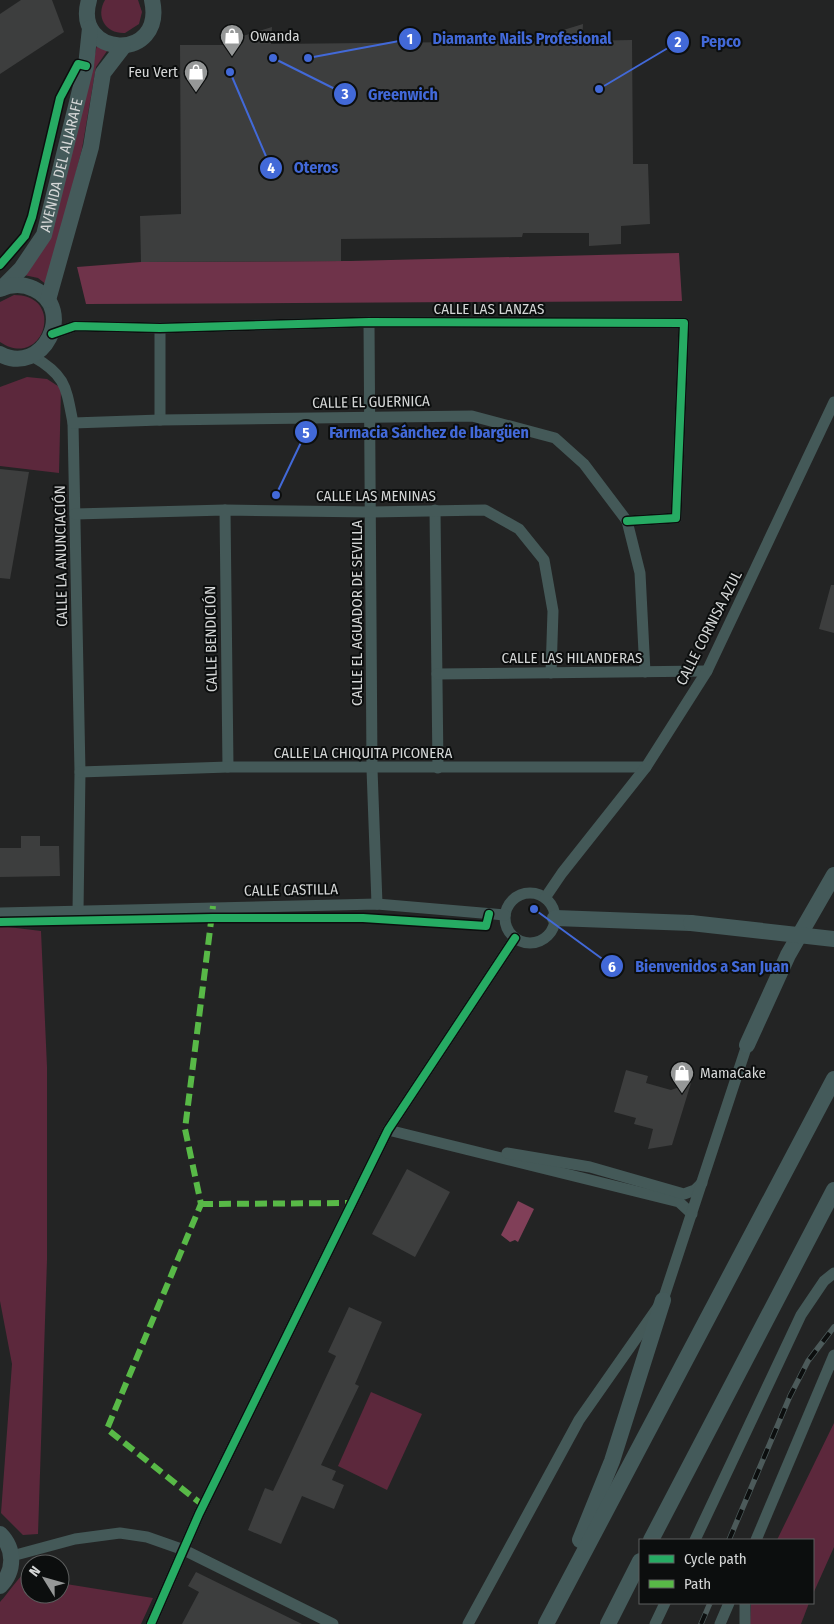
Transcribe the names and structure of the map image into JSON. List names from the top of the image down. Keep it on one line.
{"streets":{"main road":["AVENIDA DEL ALJARAFE"],"street":["CALLE LAS LANZAS","CALLE EL GUERNICA","CALLE LAS MENINAS","CALLE LA ANUNCIACIÓN","CALLE EL AGUADOR DE SEVILLA","CALLE CORNISA AZUL","CALLE BENDICIÓN","CALLE LAS HILANDERAS","CALLE LA CHIQUITA PICONERA","CALLE CASTILLA"]},"crossings":[["CALLE LAS LANZAS","CALLE EL GUERNICA"],["CALLE LAS LANZAS","CALLE EL AGUADOR DE SEVILLA"],["CALLE EL GUERNICA","CALLE LA ANUNCIACIÓN"],["CALLE EL GUERNICA","CALLE EL AGUADOR DE SEVILLA"],["CALLE LAS MENINAS","CALLE LA ANUNCIACIÓN"],["CALLE LAS MENINAS","CALLE EL AGUADOR DE SEVILLA"],["CALLE LAS MENINAS","CALLE BENDICIÓN"],["CALLE LAS MENINAS","CALLE LAS HILANDERAS"],["CALLE LA ANUNCIACIÓN","CALLE LA CHIQUITA PICONERA"],["CALLE LA ANUNCIACIÓN","CALLE CASTILLA"],["CALLE EL AGUADOR DE SEVILLA","CALLE LA CHIQUITA PICONERA"],["CALLE EL AGUADOR DE SEVILLA","CALLE CASTILLA"],["CALLE CORNISA AZUL","CALLE LAS HILANDERAS"],["CALLE CORNISA AZUL","CALLE LA CHIQUITA PICONERA"],["CALLE CORNISA AZUL","CALLE CASTILLA"],["CALLE BENDICIÓN","CALLE LA CHIQUITA PICONERA"]],"places":{"shop":["Owanda","Feu Vert","MamaCake"],"other":["Greenwich","Diamante Nails Profesional","Oteros","Pepco","Farmacia Sánchez de Ibargüen","Bienvenidos a San Juan"]},"legend":["Cycle path","Path"],"north":"top left"}
